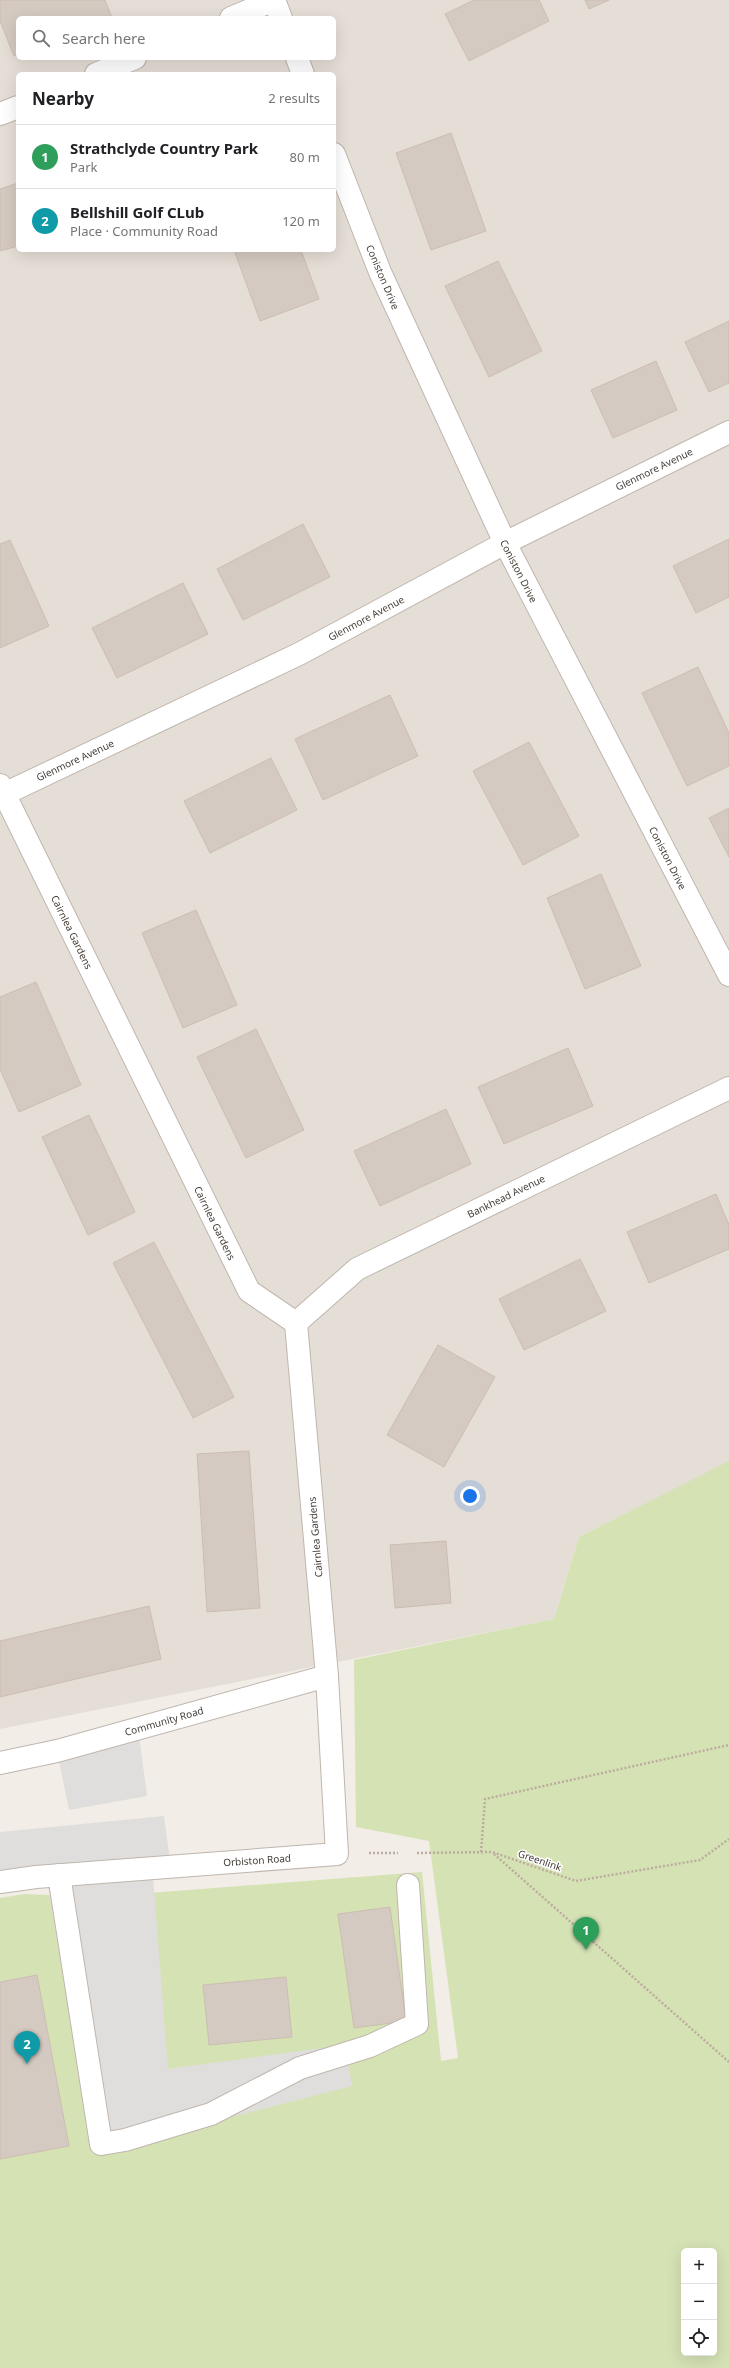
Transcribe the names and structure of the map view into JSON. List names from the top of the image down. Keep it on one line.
{"streets":{"street":["Coniston Drive","Glenmore Avenue","Cairnlea Gardens","Bankhead Avenue","Community Road","Orbiston Road"],"path":["Greenlink"]},"crossings":[["Coniston Drive","Glenmore Avenue"],["Glenmore Avenue","Cairnlea Gardens"],["Cairnlea Gardens","Bankhead Avenue"],["Cairnlea Gardens","Community Road"]],"page":{"search":"Search here","heading":["Nearby","2 results"],"list":[{"mark":"1","name":"Strathclyde Country Park","note":"Park","value":"80 m"},{"mark":"2","name":"Bellshill Golf CLub","note":"Place · Community Road","value":"120 m"}],"pins":["1","2"],"map_buttons":["+","−"]}}
